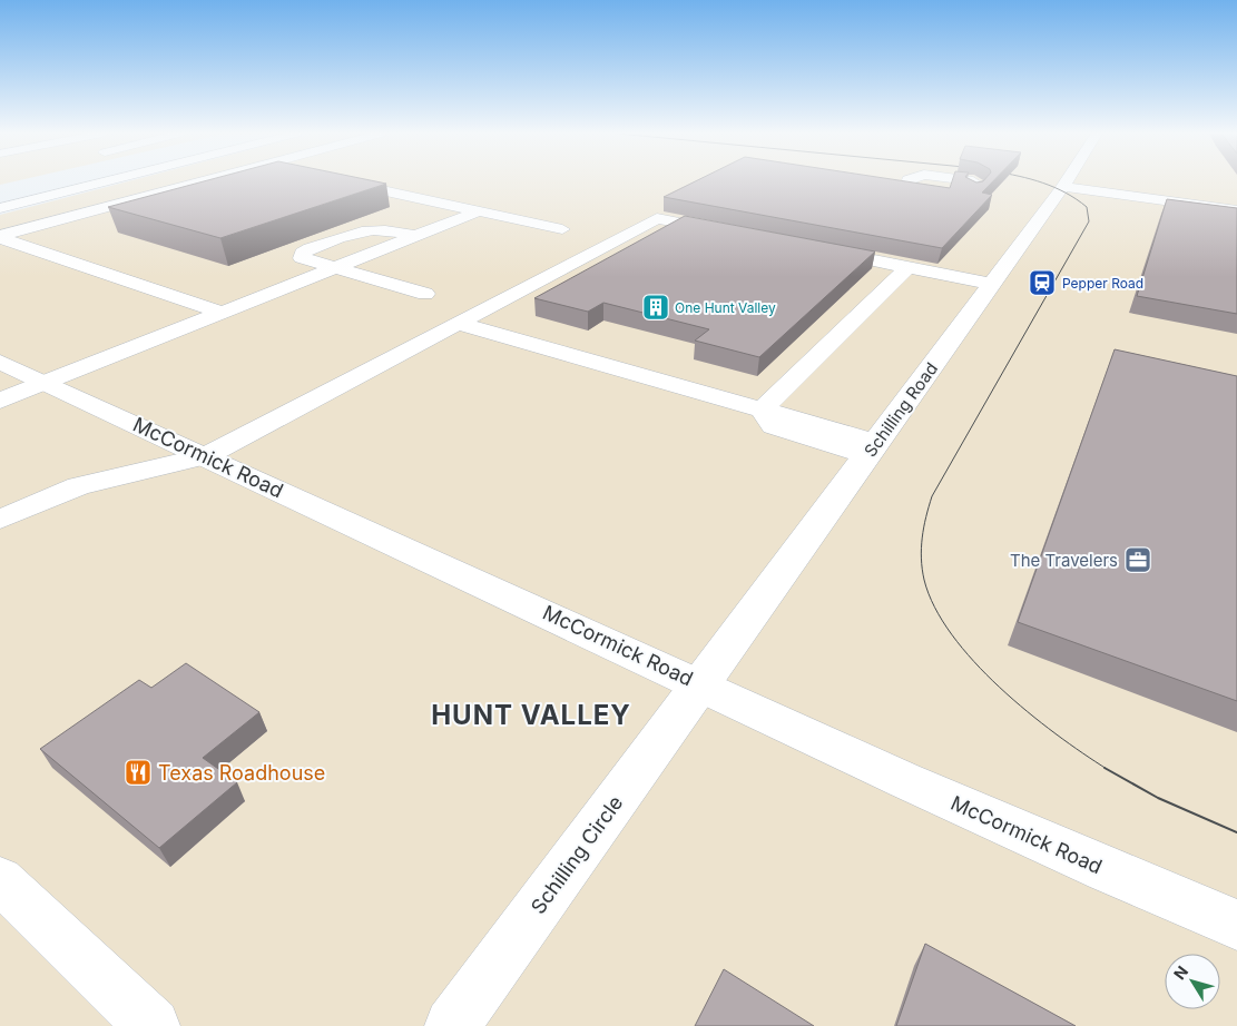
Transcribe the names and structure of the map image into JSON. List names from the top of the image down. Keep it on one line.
{"streets":{"street":["Schilling Road","McCormick Road","Schilling Circle"]},"crossings":[["Schilling Road","McCormick Road"],["Schilling Road","Schilling Circle"],["McCormick Road","Schilling Circle"]],"districts":["HUNT VALLEY"],"places":{"station":["Pepper Road"],"building":["One Hunt Valley"],"office":["The Travelers"],"restaurant":["Texas Roadhouse"]},"north":"top left"}
